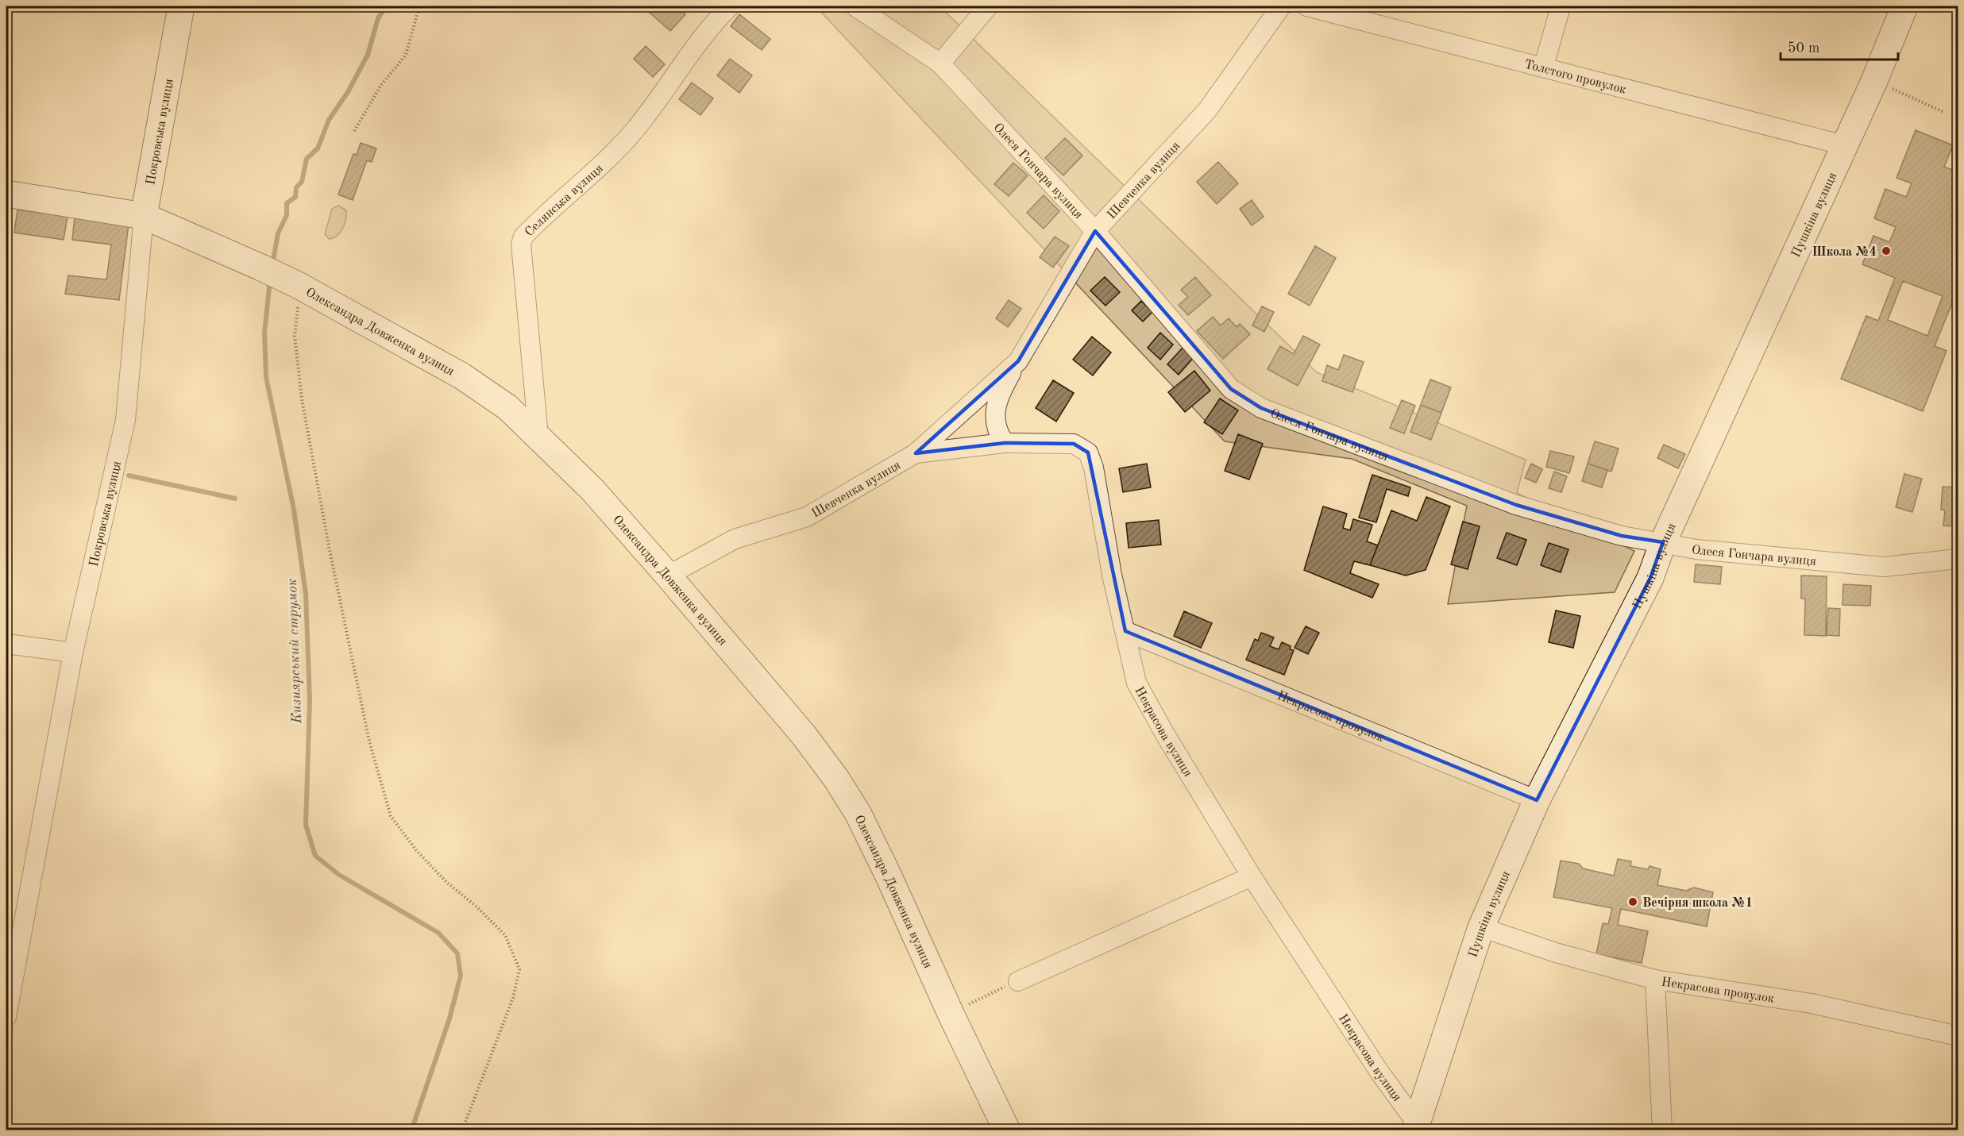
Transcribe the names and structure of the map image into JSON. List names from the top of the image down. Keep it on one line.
{"streets":{"street":["Толстого провулок","Покровська вулиця","Олеся Гончара вулиця","Шевченка вулиця","Селянська вулиця","Пушкіна вулиця","Олександра Довженка вулиця","Некрасова провулок","Некрасова вулиця"]},"crossings":[["Толстого провулок","Пушкіна вулиця"],["Покровська вулиця","Олександра Довженка вулиця"],["Олеся Гончара вулиця","Шевченка вулиця"],["Олеся Гончара вулиця","Пушкіна вулиця"],["Шевченка вулиця","Олександра Довженка вулиця"],["Шевченка вулиця","Некрасова вулиця"],["Селянська вулиця","Олександра Довженка вулиця"],["Пушкіна вулиця","Некрасова провулок"],["Пушкіна вулиця","Некрасова вулиця"],["Некрасова провулок","Некрасова вулиця"]],"water":["Кизиярський струмок"],"places":["Школа №4","Вечірня школа №1"],"scale_bar":"50 m"}
